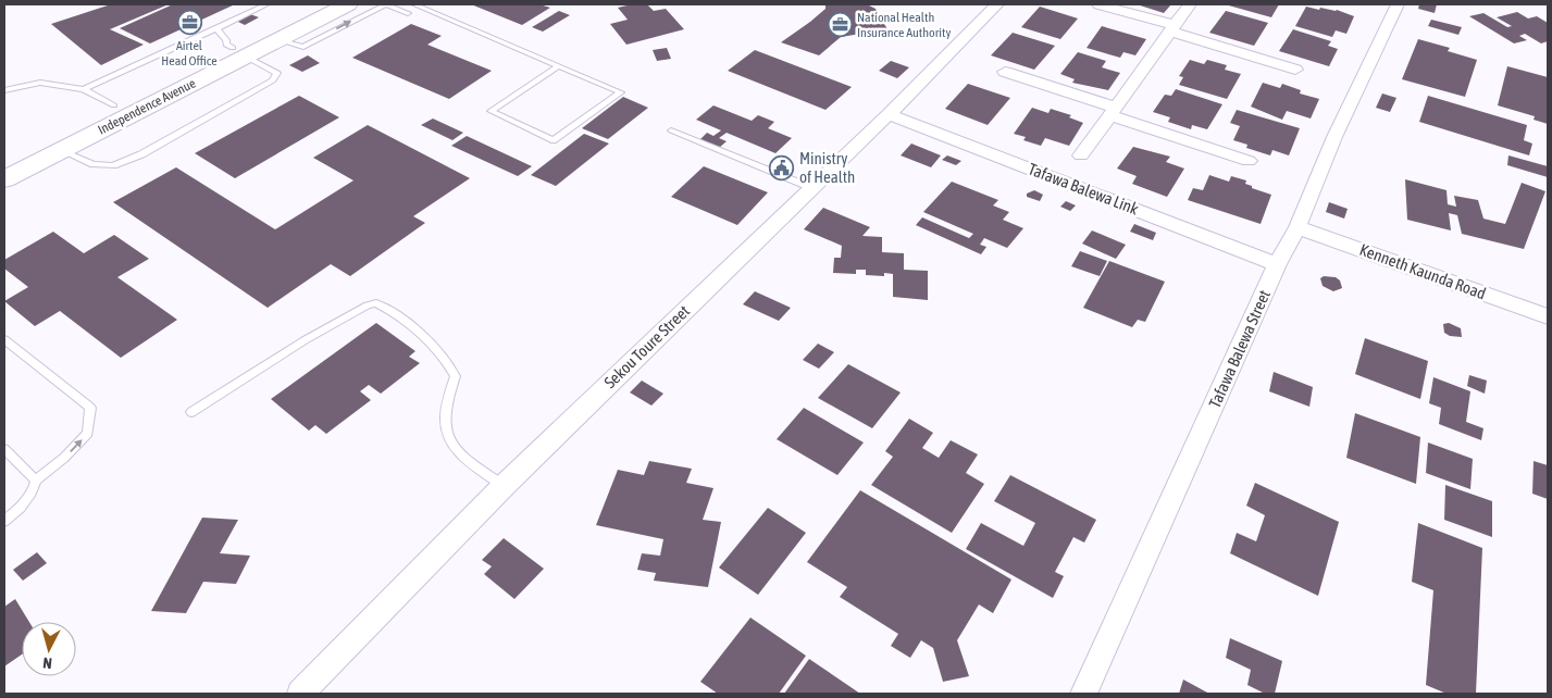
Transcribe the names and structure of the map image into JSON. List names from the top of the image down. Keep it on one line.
{"streets":{"main road":["Independence Avenue"],"street":["Tafawa Balewa Link","Kenneth Kaunda Road","Sekou Toure Street","Tafawa Balewa Street"]},"crossings":[["Tafawa Balewa Link","Sekou Toure Street"],["Tafawa Balewa Link","Tafawa Balewa Street"],["Kenneth Kaunda Road","Tafawa Balewa Street"]],"places":{"office":["Airtel Head Office","National Health Insurance Authority"],"public building":["Ministry of Health"]},"north":"bottom"}
